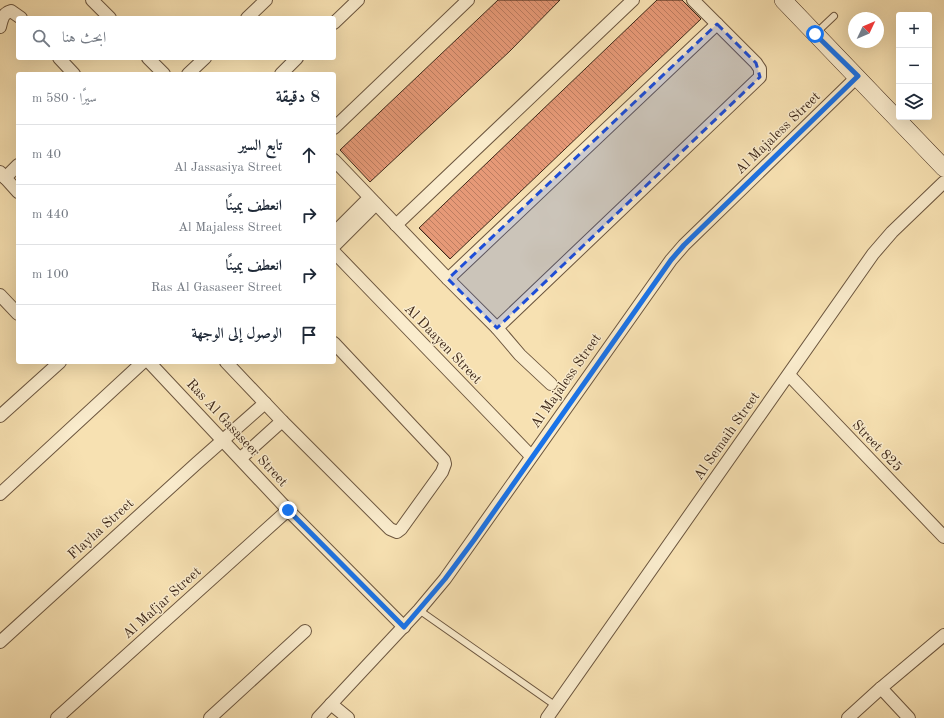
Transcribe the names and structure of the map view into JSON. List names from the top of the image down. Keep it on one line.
{"streets":{"street":["Al Majaless Street","Al Daayen Street","Ras Al Gasaseer Street","Al Semaih Street","Street 825","Flayha Street","Al Mafjar Street"]},"crossings":[["Al Majaless Street","Al Daayen Street"],["Al Majaless Street","Ras Al Gasaseer Street"],["Ras Al Gasaseer Street","Flayha Street"],["Ras Al Gasaseer Street","Al Mafjar Street"],["Al Semaih Street","Street 825"]],"north":"top right","page":{"map_buttons":["+","−"],"search":"ابحث هنا","heading":["8 دقيقة","سيرًا · 580 m"],"list":[["تابع السير","Al Jassasiya Street","40 m"],["انعطف يمينًا","Al Majaless Street","440 m"],["انعطف يمينًا","Ras Al Gasaseer Street","100 m"],"الوصول إلى الوجهة"]}}
